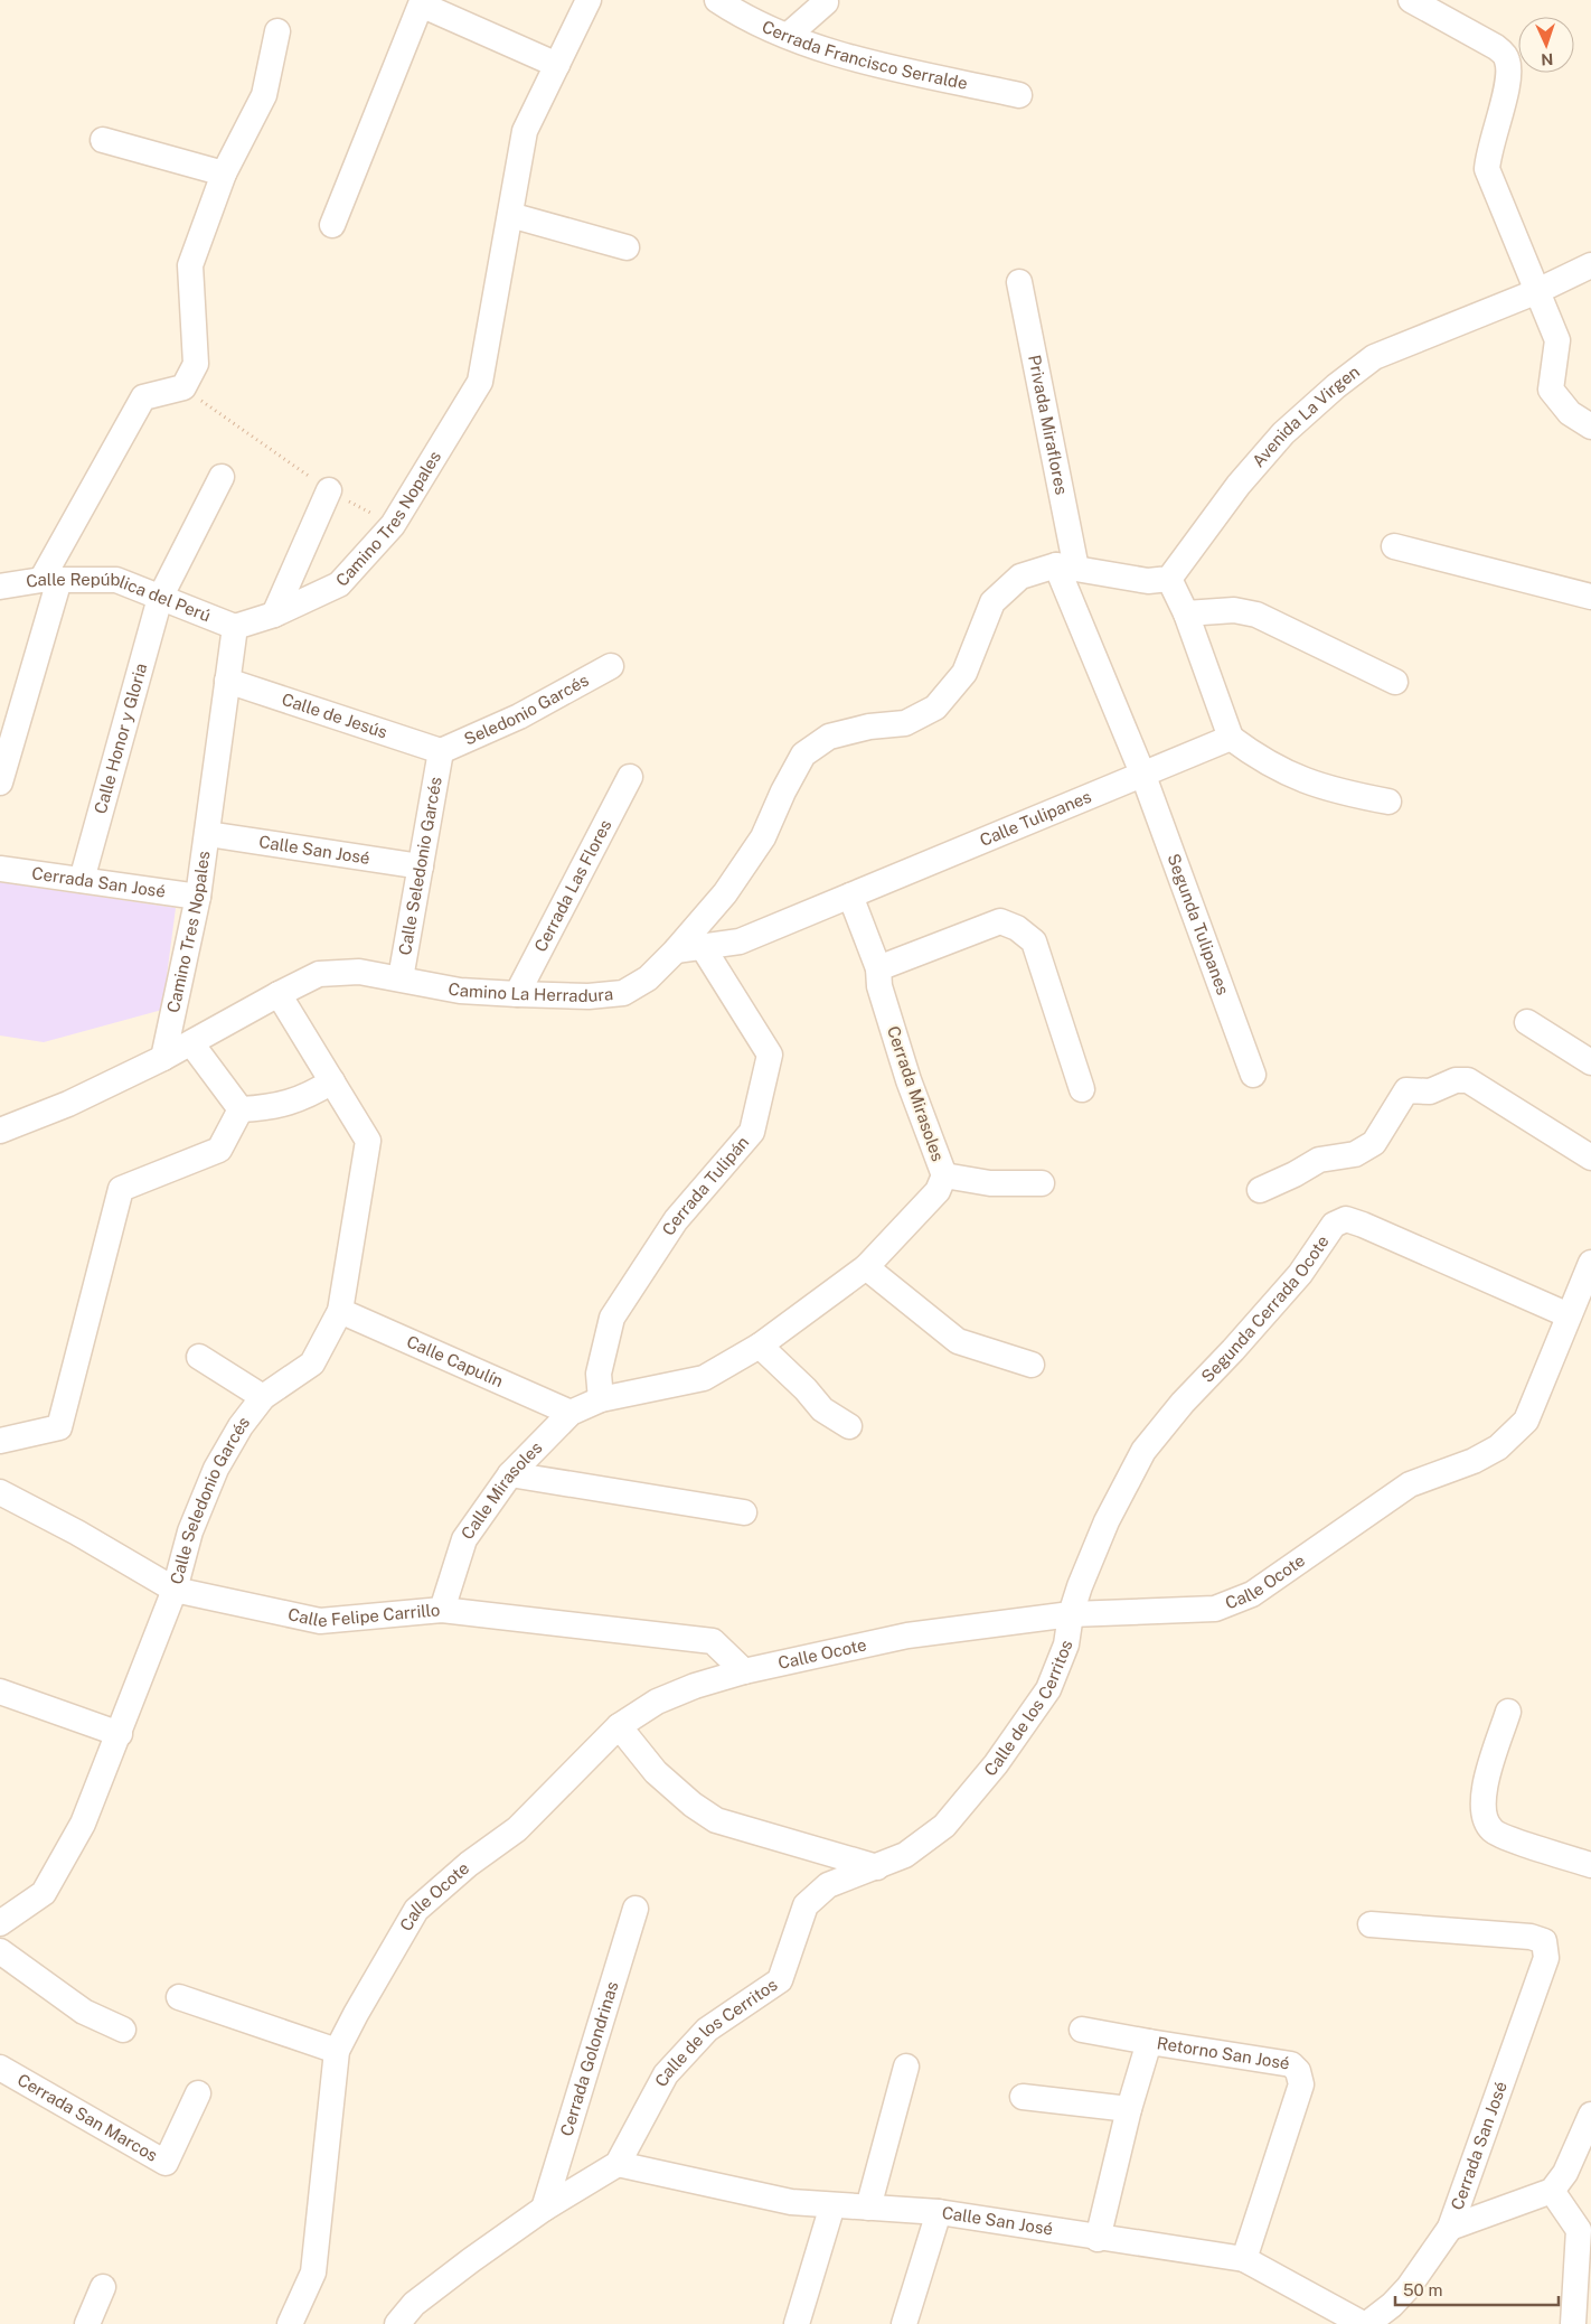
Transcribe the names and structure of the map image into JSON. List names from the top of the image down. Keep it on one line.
{"streets":{"street":["Cerrada Francisco Serralde","Avenida La Virgen","Privada Miraflores","Camino Tres Nopales","Calle República del Perú","Seledonio Garcés","Calle de Jesús","Calle Honor y Gloria","Calle Tulipanes","Calle San José","Calle Seledonio Garcés","Cerrada San José","Cerrada Las Flores","Segunda Tulipanes","Camino La Herradura","Cerrada Mirasoles","Cerrada Tulipán","Segunda Cerrada Ocote","Calle Capulín","Calle Mirasoles","Calle Ocote","Calle Felipe Carrillo","Calle de los Cerritos","Retorno San José","Cerrada Golondrinas","Cerrada San Marcos"]},"crossings":[["Privada Miraflores","Calle Tulipanes"],["Privada Miraflores","Segunda Tulipanes"],["Privada Miraflores","Camino La Herradura"],["Camino Tres Nopales","Calle República del Perú"],["Camino Tres Nopales","Calle de Jesús"],["Camino Tres Nopales","Calle San José"],["Camino Tres Nopales","Cerrada San José"],["Camino Tres Nopales","Camino La Herradura"],["Calle República del Perú","Calle Honor y Gloria"],["Seledonio Garcés","Calle de Jesús"],["Seledonio Garcés","Calle Seledonio Garcés"],["Calle de Jesús","Calle Seledonio Garcés"],["Calle Honor y Gloria","Cerrada San José"],["Calle Tulipanes","Segunda Tulipanes"],["Calle Tulipanes","Camino La Herradura"],["Calle Tulipanes","Cerrada Mirasoles"],["Calle Tulipanes","Cerrada Tulipán"],["Calle San José","Calle Seledonio Garcés"],["Calle San José","Calle de los Cerritos"],["Calle San José","Retorno San José"],["Calle Seledonio Garcés","Camino La Herradura"],["Calle Seledonio Garcés","Calle Capulín"],["Calle Seledonio Garcés","Calle Felipe Carrillo"],["Cerrada Las Flores","Camino La Herradura"],["Cerrada Mirasoles","Cerrada Tulipán"],["Cerrada Mirasoles","Calle Mirasoles"],["Cerrada Tulipán","Calle Mirasoles"],["Segunda Cerrada Ocote","Calle Ocote"],["Segunda Cerrada Ocote","Calle de los Cerritos"],["Calle Capulín","Calle Mirasoles"],["Calle Mirasoles","Calle Felipe Carrillo"],["Calle Ocote","Calle Felipe Carrillo"],["Calle Ocote","Calle de los Cerritos"]],"scale_bar":"50 m","north":"bottom"}
